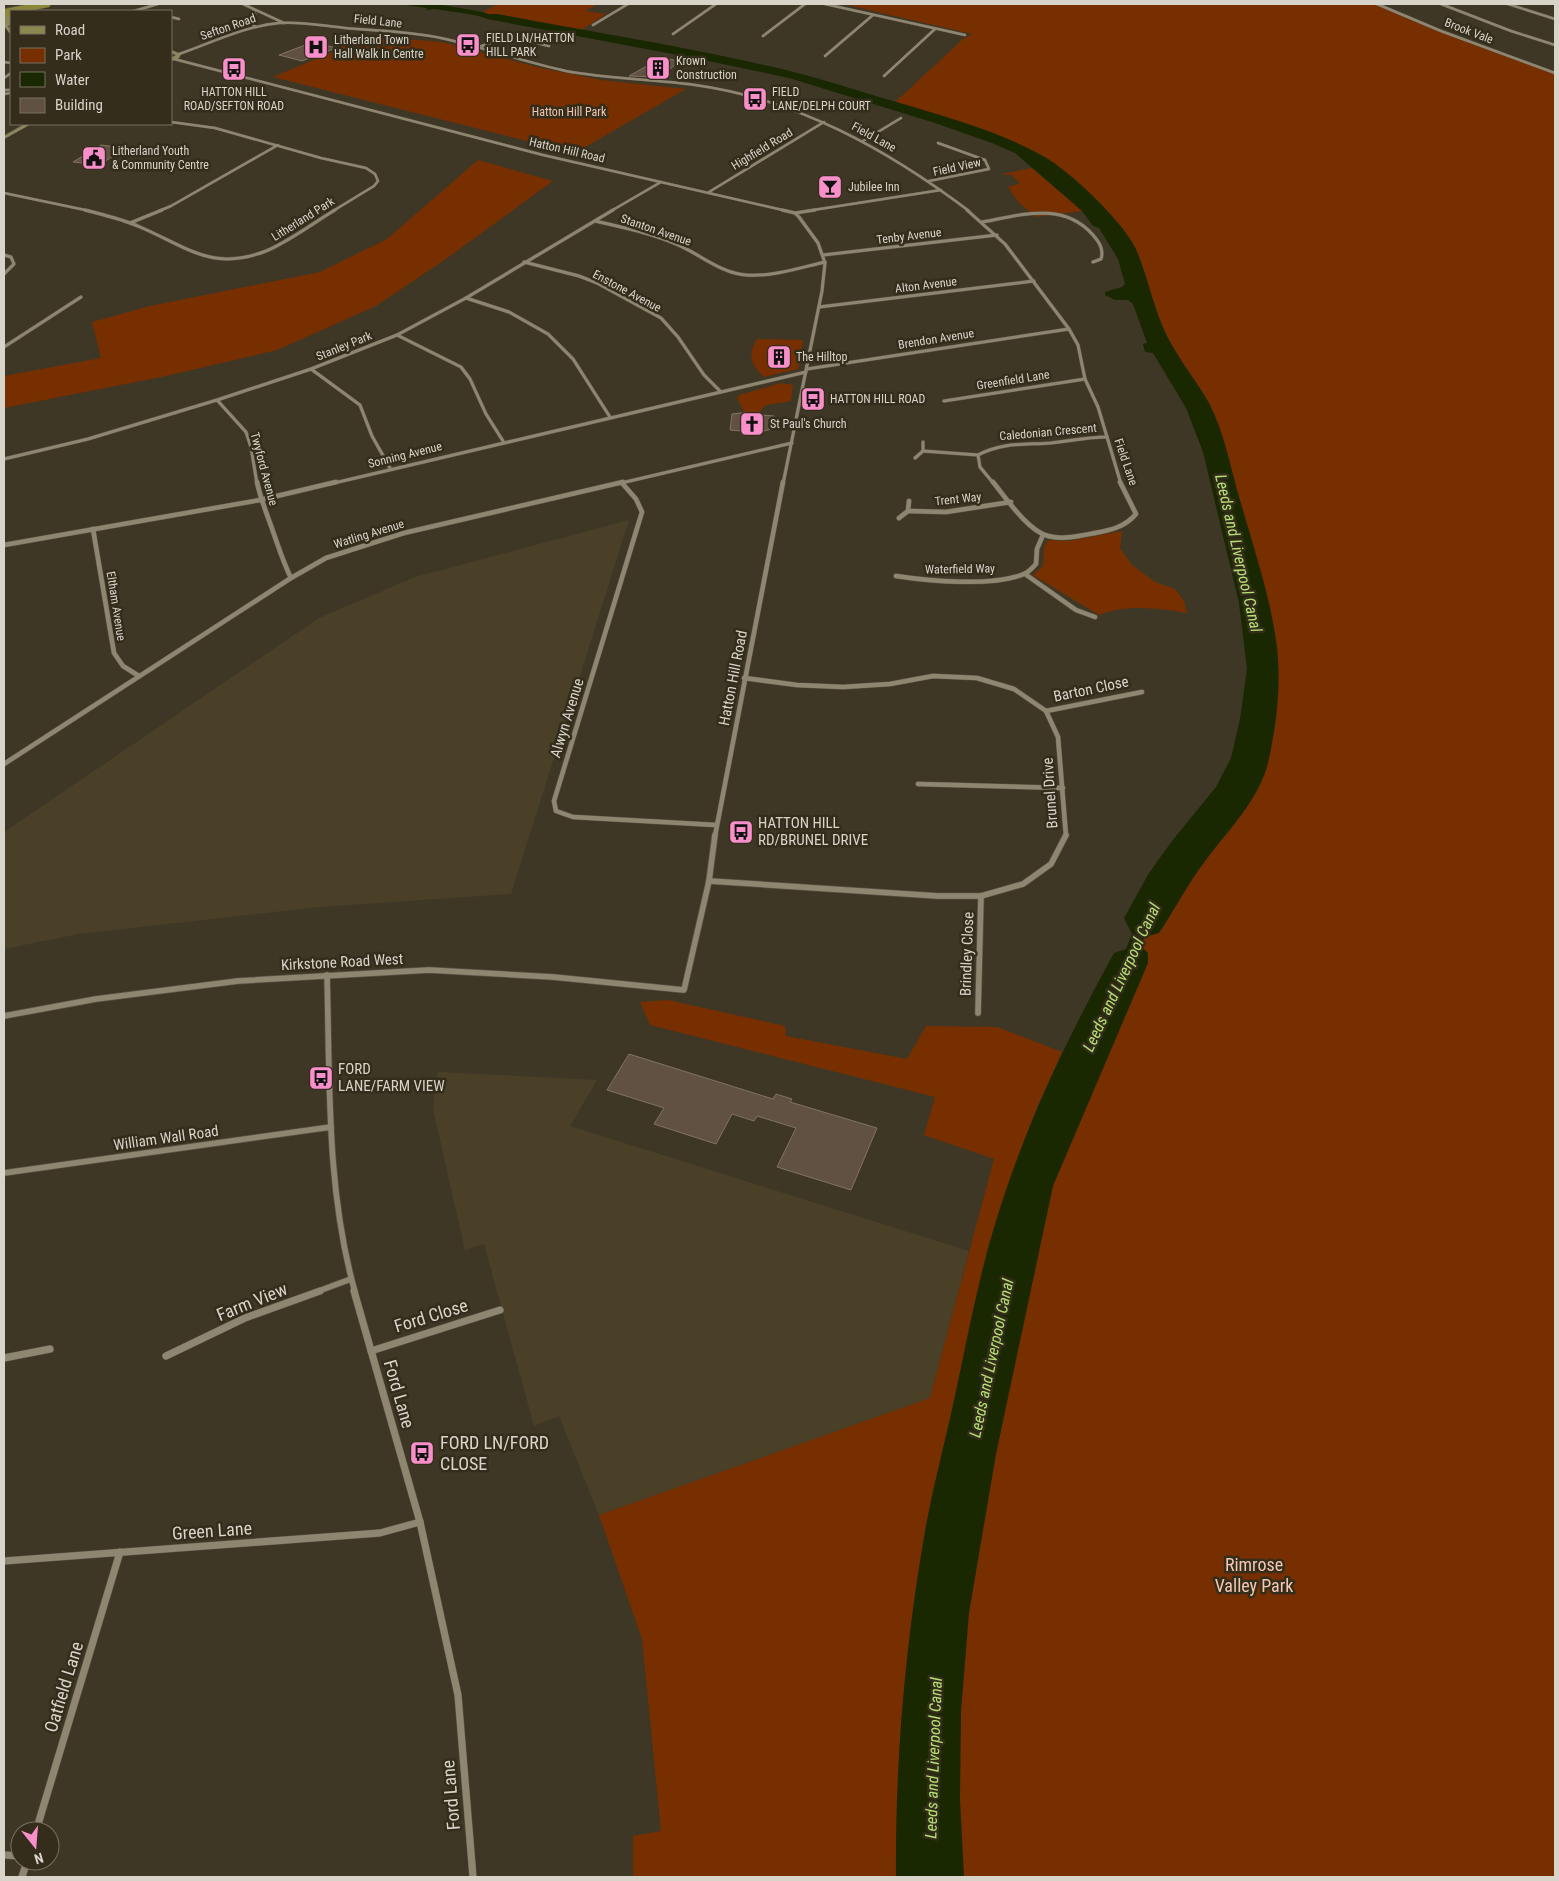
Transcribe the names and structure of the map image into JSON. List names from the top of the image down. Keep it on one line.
{"streets":{"street":["Field Lane","Sefton Road","Brook Vale","Highfield Road","Hatton Hill Road","Field View","Litherland Park","Stanton Avenue","Tenby Avenue","Alton Avenue","Enstone Avenue","Brendon Avenue","Stanley Park","Greenfield Lane","Caledonian Crescent","Sonning Avenue","Twyford Avenue","Trent Way","Watling Avenue","Waterfield Way","Eltham Avenue","Barton Close","Alwyn Avenue","Brunel Drive","Brindley Close","Kirkstone Road West","William Wall Road","Farm View","Ford Close","Ford Lane","Green Lane","Oatfield Lane"]},"crossings":[["Field Lane","Sefton Road"],["Field Lane","Highfield Road"],["Field Lane","Field View"],["Field Lane","Tenby Avenue"],["Field Lane","Alton Avenue"],["Field Lane","Brendon Avenue"],["Field Lane","Greenfield Lane"],["Field Lane","Caledonian Crescent"],["Highfield Road","Hatton Hill Road"],["Hatton Hill Road","Stanton Avenue"],["Hatton Hill Road","Tenby Avenue"],["Hatton Hill Road","Alton Avenue"],["Hatton Hill Road","Brendon Avenue"],["Hatton Hill Road","Stanley Park"],["Hatton Hill Road","Sonning Avenue"],["Hatton Hill Road","Watling Avenue"],["Hatton Hill Road","Alwyn Avenue"],["Hatton Hill Road","Brunel Drive"],["Hatton Hill Road","Kirkstone Road West"],["Stanton Avenue","Stanley Park"],["Enstone Avenue","Stanley Park"],["Enstone Avenue","Sonning Avenue"],["Brendon Avenue","Sonning Avenue"],["Stanley Park","Twyford Avenue"],["Sonning Avenue","Twyford Avenue"],["Sonning Avenue","Eltham Avenue"],["Twyford Avenue","Watling Avenue"],["Watling Avenue","Eltham Avenue"],["Watling Avenue","Alwyn Avenue"],["Barton Close","Brunel Drive"],["Brunel Drive","Brindley Close"],["Kirkstone Road West","Ford Lane"],["William Wall Road","Ford Lane"],["Farm View","Ford Lane"],["Ford Close","Ford Lane"],["Ford Lane","Green Lane"],["Green Lane","Oatfield Lane"]],"water":["Leeds and Liverpool Canal"],"parks":["Hatton Hill Park","Rimrose Valley Park"],"places":{"bus stop":["FIELD LN/HATTON HILL PARK","HATTON HILL ROAD/SEFTON ROAD","FIELD LANE/DELPH COURT","HATTON HILL ROAD","HATTON HILL RD/BRUNEL DRIVE","FORD LANE/FARM VIEW","FORD LN/FORD CLOSE"],"hospital":["Litherland Town Hall Walk In Centre"],"building":["Krown Construction","The Hilltop"],"public building":["Litherland Youth & Community Centre"],"bar":["Jubilee Inn"],"church":["St Paul's Church"]},"legend":["Road","Park","Water","Building"],"north":"bottom"}
